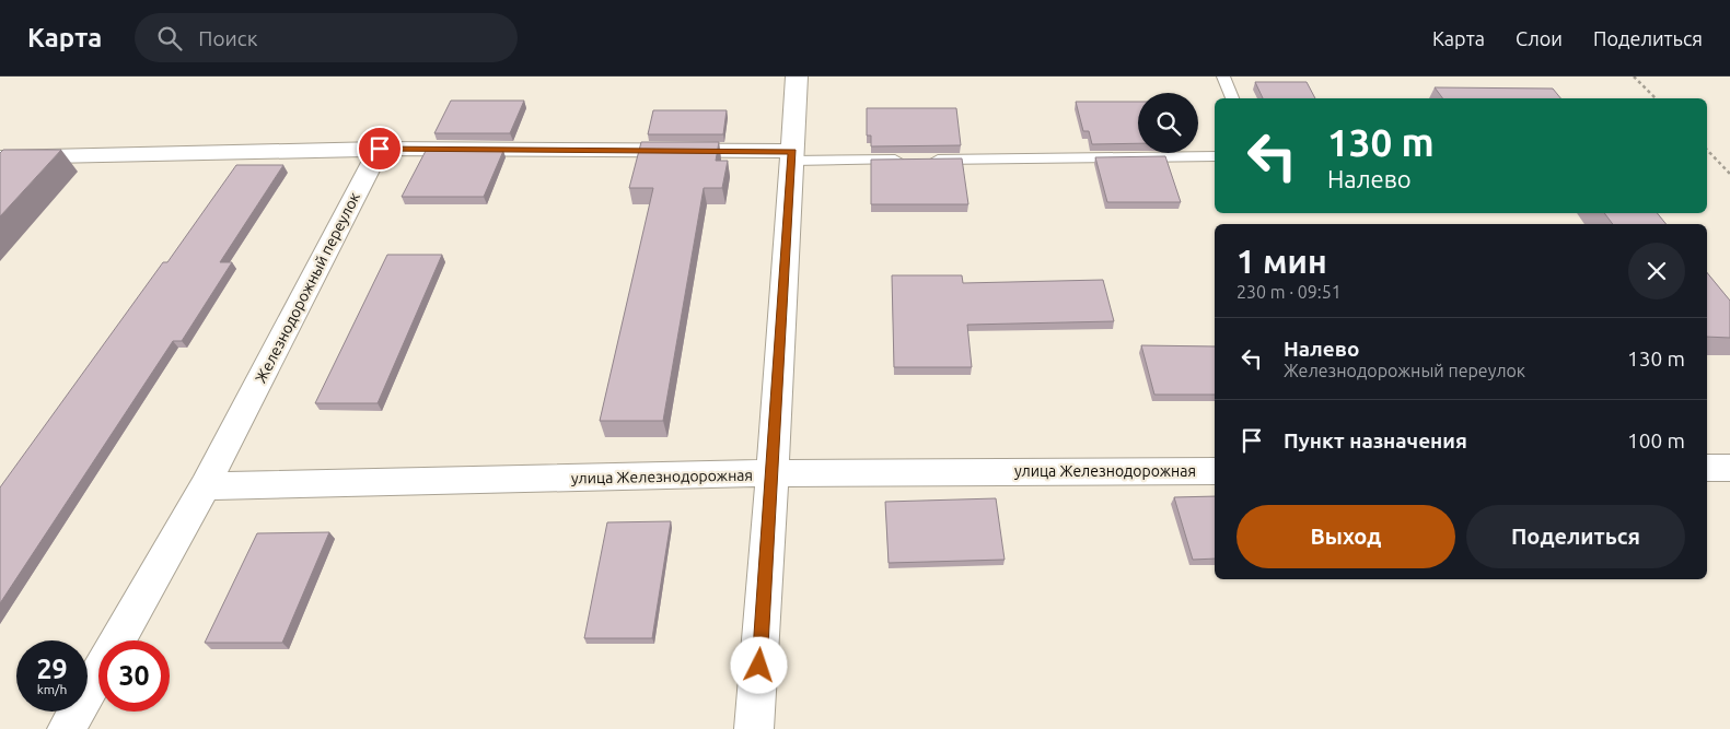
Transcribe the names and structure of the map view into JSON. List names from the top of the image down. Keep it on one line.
{"streets":{"street":["Железнодорожный переулок","улица Железнодорожная"]},"crossings":[["Железнодорожный переулок","улица Железнодорожная"]],"page":{"header":"Карта","search":"Поиск","nav":["Карта","Слои","Поделиться"],"turn":["130 m","Налево"],"heading":["1 мин","230 m · 09:51"],"list":[{"name":"Налево","note":"Железнодорожный переулок","value":"130 m"},{"name":"Пункт назначения","value":"100 m"}],"buttons":["Выход","Поделиться"],"speed":"29 km/h","limit":"30"}}
